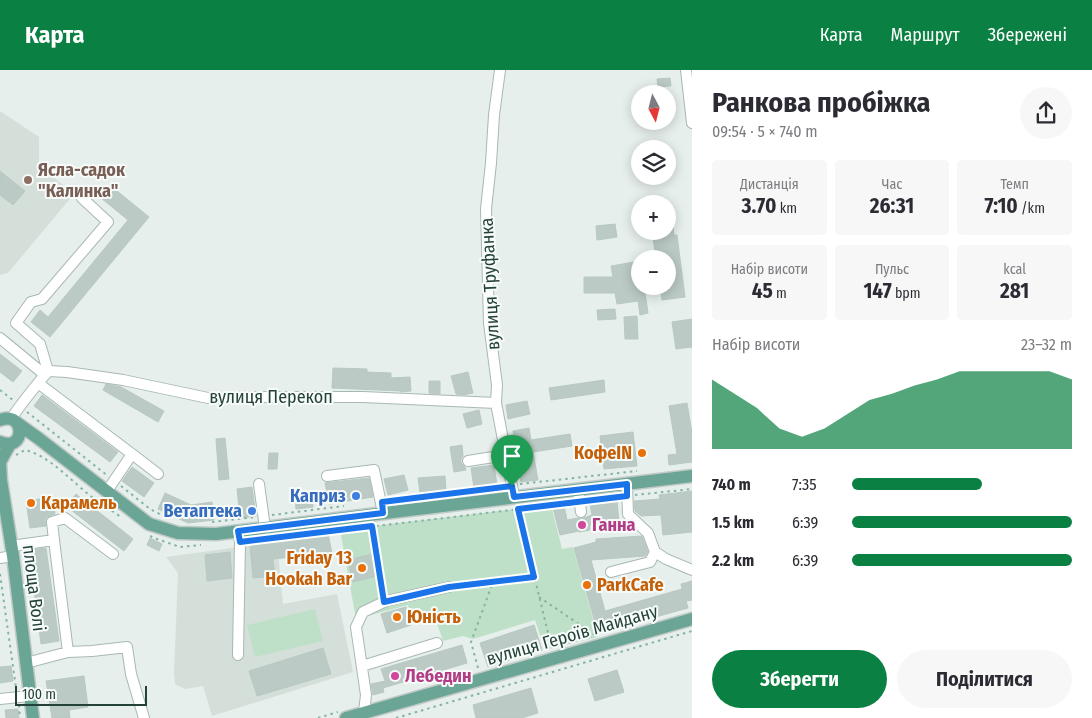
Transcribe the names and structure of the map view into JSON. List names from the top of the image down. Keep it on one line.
{"streets":{"main road":["площа Волі","вулиця Героїв Майдану"],"street":["вулиця Труфанка","вулиця Перекоп"]},"crossings":[["вулиця Труфанка","вулиця Перекоп"]],"places":["Ясла-садок \"Калинка\"","КофеIN","Каприз","Карамель","Ветаптека","Ганна","Friday 13 Hookah Bar","ParkCafe","Юність","Лебедин"],"scale_bar":"100 m","north":"bottom","page":{"header":"Карта","nav":["Карта","Маршрут","Збережені"],"heading":["Ранкова пробіжка","09:54 · 5 × 740 m"],"map_buttons":["+","−"],"stats":[["Дистанція","3.70 km"],["Час","26:31"],["Темп","7:10 /km"],["Набір висоти","45 m"],["Пульс","147 bpm"],["kcal","281"]],"chart":["Набір висоти","23–32 m"],"list":[{"name":"740 m","note":"7:35"},{"name":"1.5 km","note":"6:39"},{"name":"2.2 km","note":"6:39"}],"buttons":["Зберегти","Поділитися"],"scale":"100 m"}}
